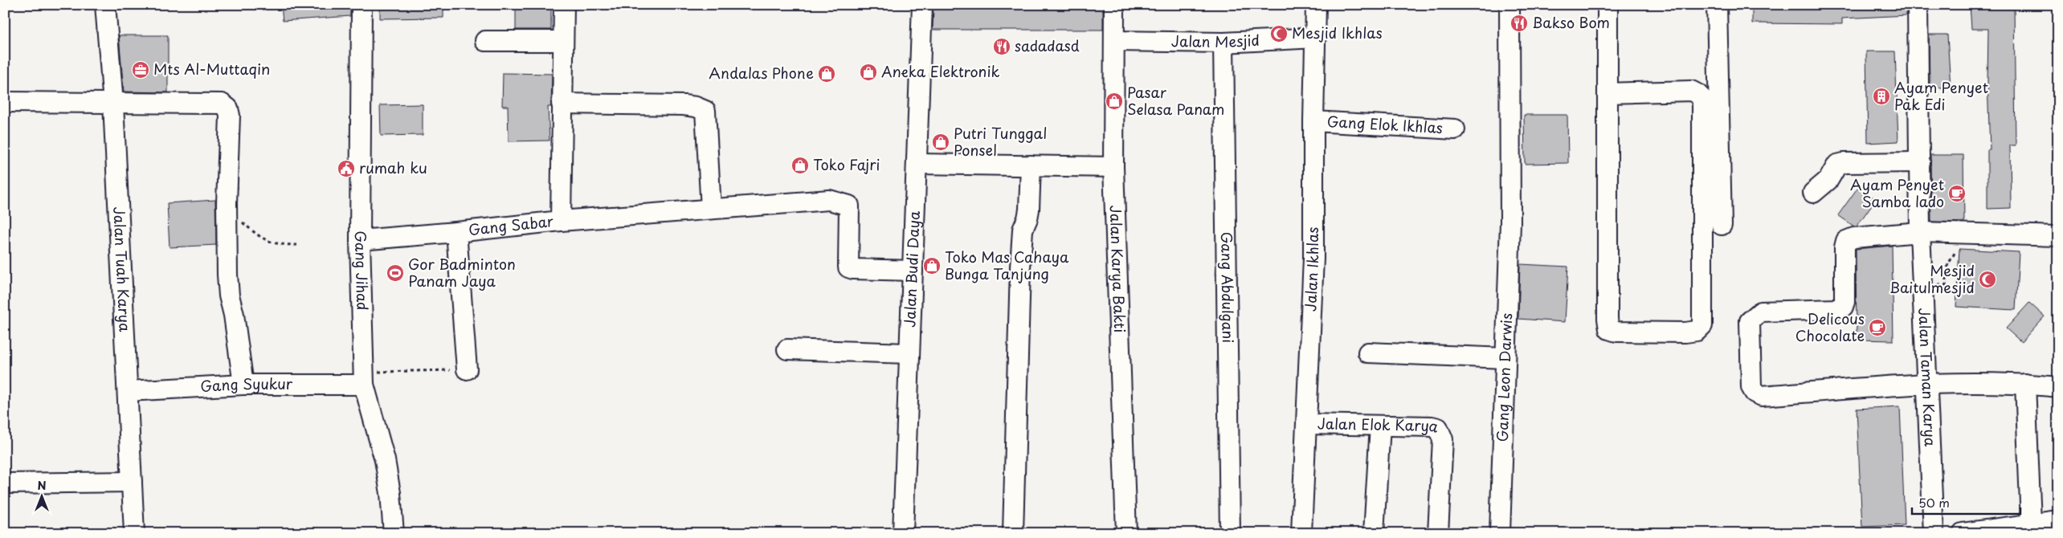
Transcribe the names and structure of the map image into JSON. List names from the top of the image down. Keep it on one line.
{"streets":{"street":["Jalan Mesjid","Gang Elok Ikhlas","Gang Sabar","Jalan Tuah Karya","Jalan Budi Daya","Jalan Karya Bakti","Jalan Ikhlas","Gang Jihad","Gang Abdulgani","Gang Leon Darwis","Jalan Taman Karya","Gang Syukur","Jalan Elok Karya"]},"crossings":[["Jalan Mesjid","Jalan Karya Bakti"],["Jalan Mesjid","Jalan Ikhlas"],["Jalan Mesjid","Gang Abdulgani"],["Gang Elok Ikhlas","Jalan Ikhlas"],["Jalan Tuah Karya","Gang Syukur"],["Jalan Ikhlas","Jalan Elok Karya"],["Gang Jihad","Gang Syukur"]],"places":{"restaurant":["Bakso Bom","sadadasd"],"mosque":["Mesjid Ikhlas","Mesjid Baitulmesjid"],"office":["Mts Al-Muttaqin"],"shop":["Aneka Elektronik","Andalas Phone","Pasar Selasa Panam","Putri Tunggal Ponsel","Toko Fajri","Toko Mas Cahaya Bunga Tanjung"],"building":["Ayam Penyet Pak Edi"],"public building":["rumah ku"],"cafe":["Ayam Penyet Samba lado","Delicous Chocolate"],"sports":["Gor Badminton Panam Jaya"]},"scale_bar":"50 m","north":"top"}
